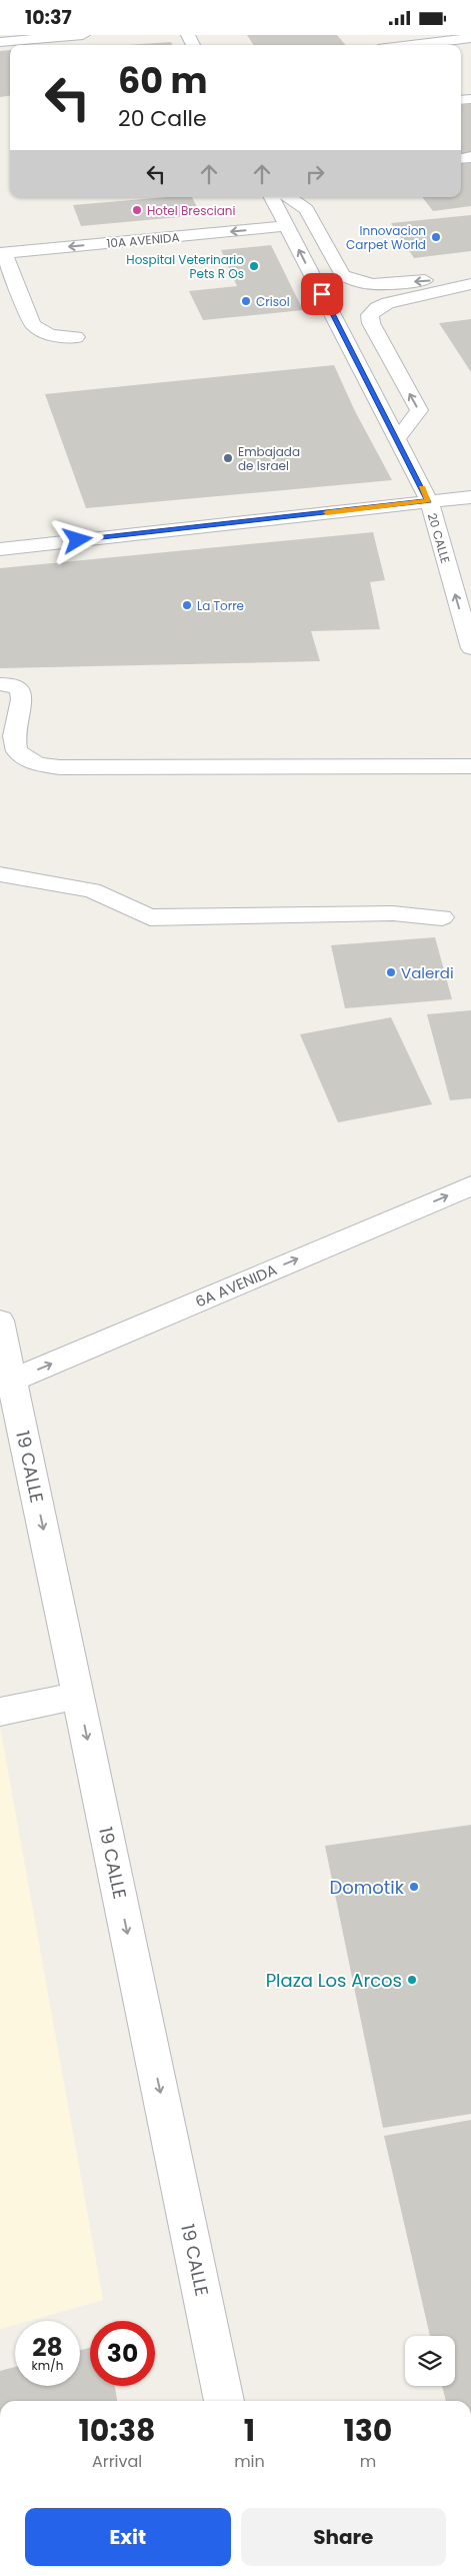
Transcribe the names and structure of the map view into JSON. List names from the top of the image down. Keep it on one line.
{"streets":{"street":["10A AVENIDA","20 CALLE","6A AVENIDA","19 CALLE"]},"crossings":[["10A AVENIDA","20 CALLE"],["6A AVENIDA","19 CALLE"]],"one_way":["10A AVENIDA","20 CALLE","6A AVENIDA","19 CALLE"],"places":["Hotel Bresciani","Innovacion Carpet World","Hospital Veterinario Pets R Os","Crisol","Embajada de Israel","La Torre","Valerdi","Domotik","Plaza Los Arcos"],"page":{"status":"10:37","turn":["60 m","20 Calle"],"speed":"28 km/h","limit":"30","eta":["10:38","Arrival","1","min","130","m"],"buttons":["Exit","Share"]}}
